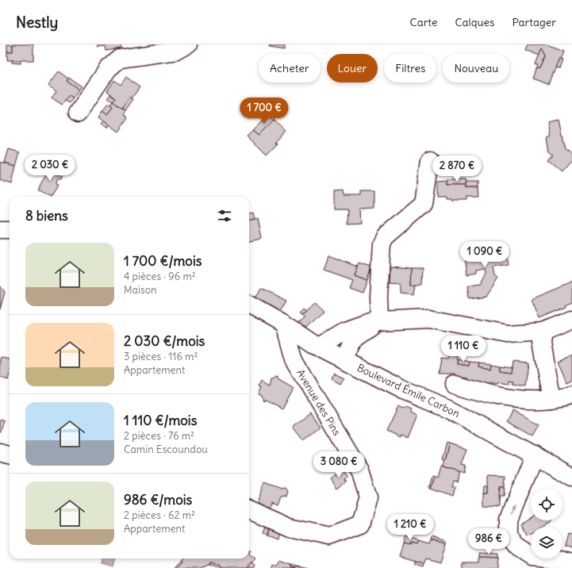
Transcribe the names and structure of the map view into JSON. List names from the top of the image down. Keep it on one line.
{"streets":{"street":["Boulevard Émile Carbon","Avenue des Pins"]},"crossings":[["Boulevard Émile Carbon","Avenue des Pins"]],"page":{"header":"Nestly","nav":["Carte","Calques","Partager"],"chip":["Acheter","Louer","Filtres","Nouveau"],"price":["1 700 €","2 030 €","2 870 €","1 090 €","1 110 €","3 080 €","1 210 €","986 €"],"heading":"8 biens","list":[{"name":"1 700 €/mois","note":"4 pièces · 96 m² · Maison"},{"name":"2 030 €/mois","note":"3 pièces · 116 m² · Appartement"},{"name":"1 110 €/mois","note":"2 pièces · 76 m² · Camin Escoundou"},{"name":"986 €/mois","note":"2 pièces · 62 m² · Appartement"}]}}
